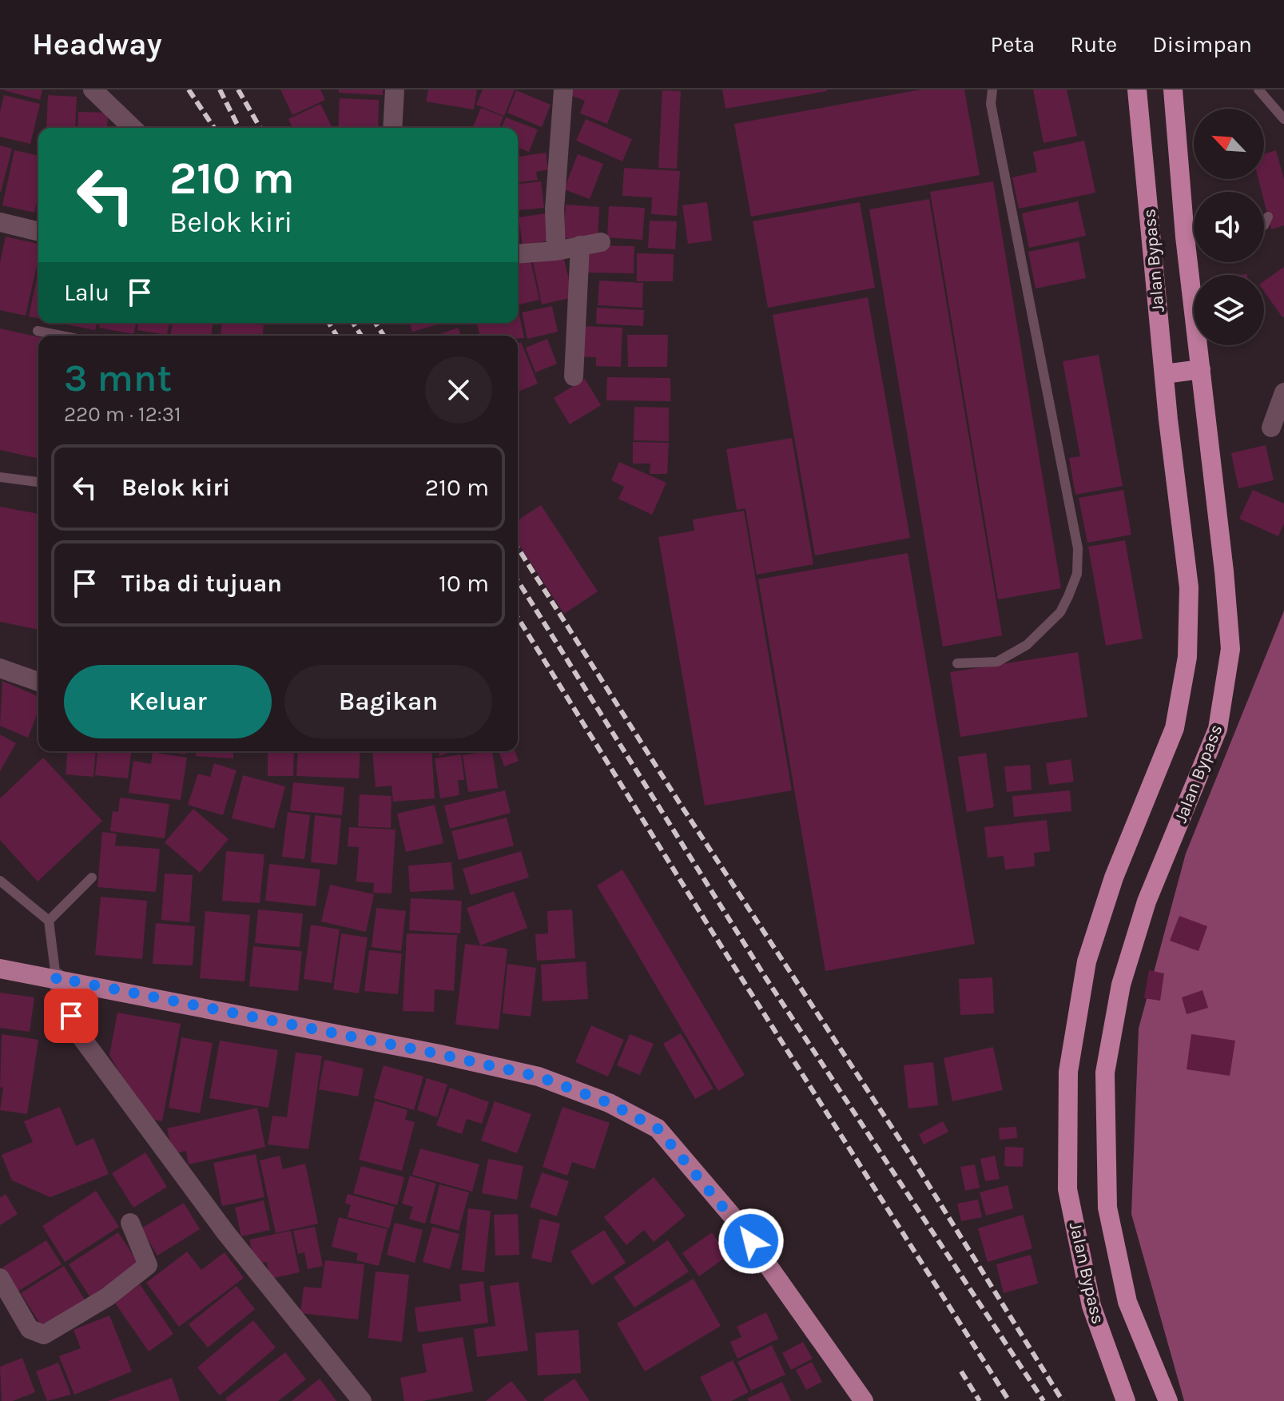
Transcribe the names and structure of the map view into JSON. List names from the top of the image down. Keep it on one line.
{"streets":{"highway":["Jalan Bypass"]},"north":"top left","page":{"header":"Headway","nav":["Peta","Rute","Disimpan"],"turn":["210 m","Belok kiri"],"then":"Lalu","heading":["3 mnt","220 m · 12:31"],"list":[{"name":"Belok kiri","value":"210 m"},{"name":"Tiba di tujuan","value":"10 m"}],"buttons":["Keluar","Bagikan"]}}
